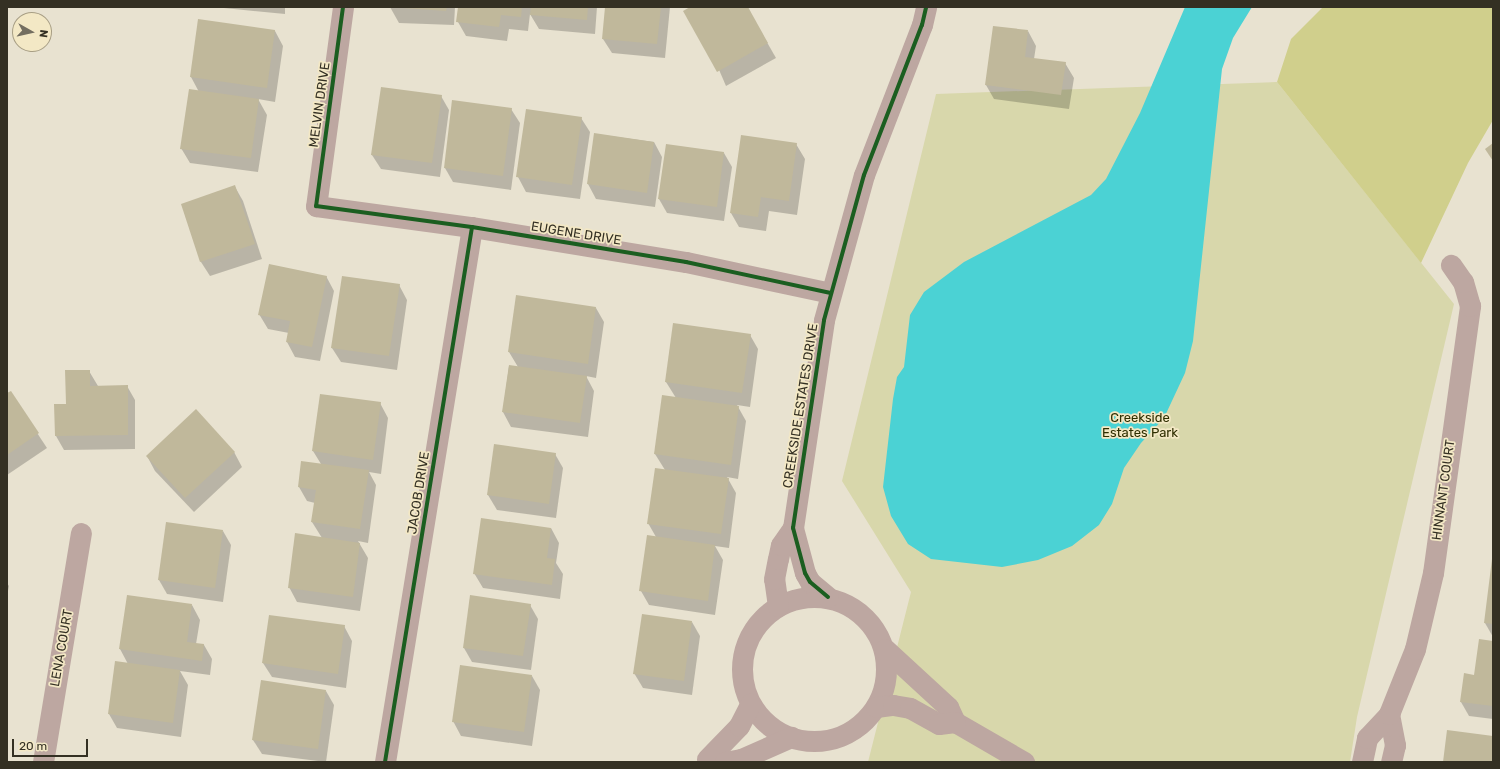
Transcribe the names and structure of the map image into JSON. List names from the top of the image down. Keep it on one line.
{"streets":{"street":["MELVIN DRIVE","EUGENE DRIVE","CREEKSIDE ESTATES DRIVE","HINNANT COURT","JACOB DRIVE","LENA COURT"]},"crossings":[["MELVIN DRIVE","EUGENE DRIVE"],["EUGENE DRIVE","CREEKSIDE ESTATES DRIVE"],["EUGENE DRIVE","JACOB DRIVE"]],"parks":["Creekside Estates Park"],"scale_bar":"20 m","north":"right"}
